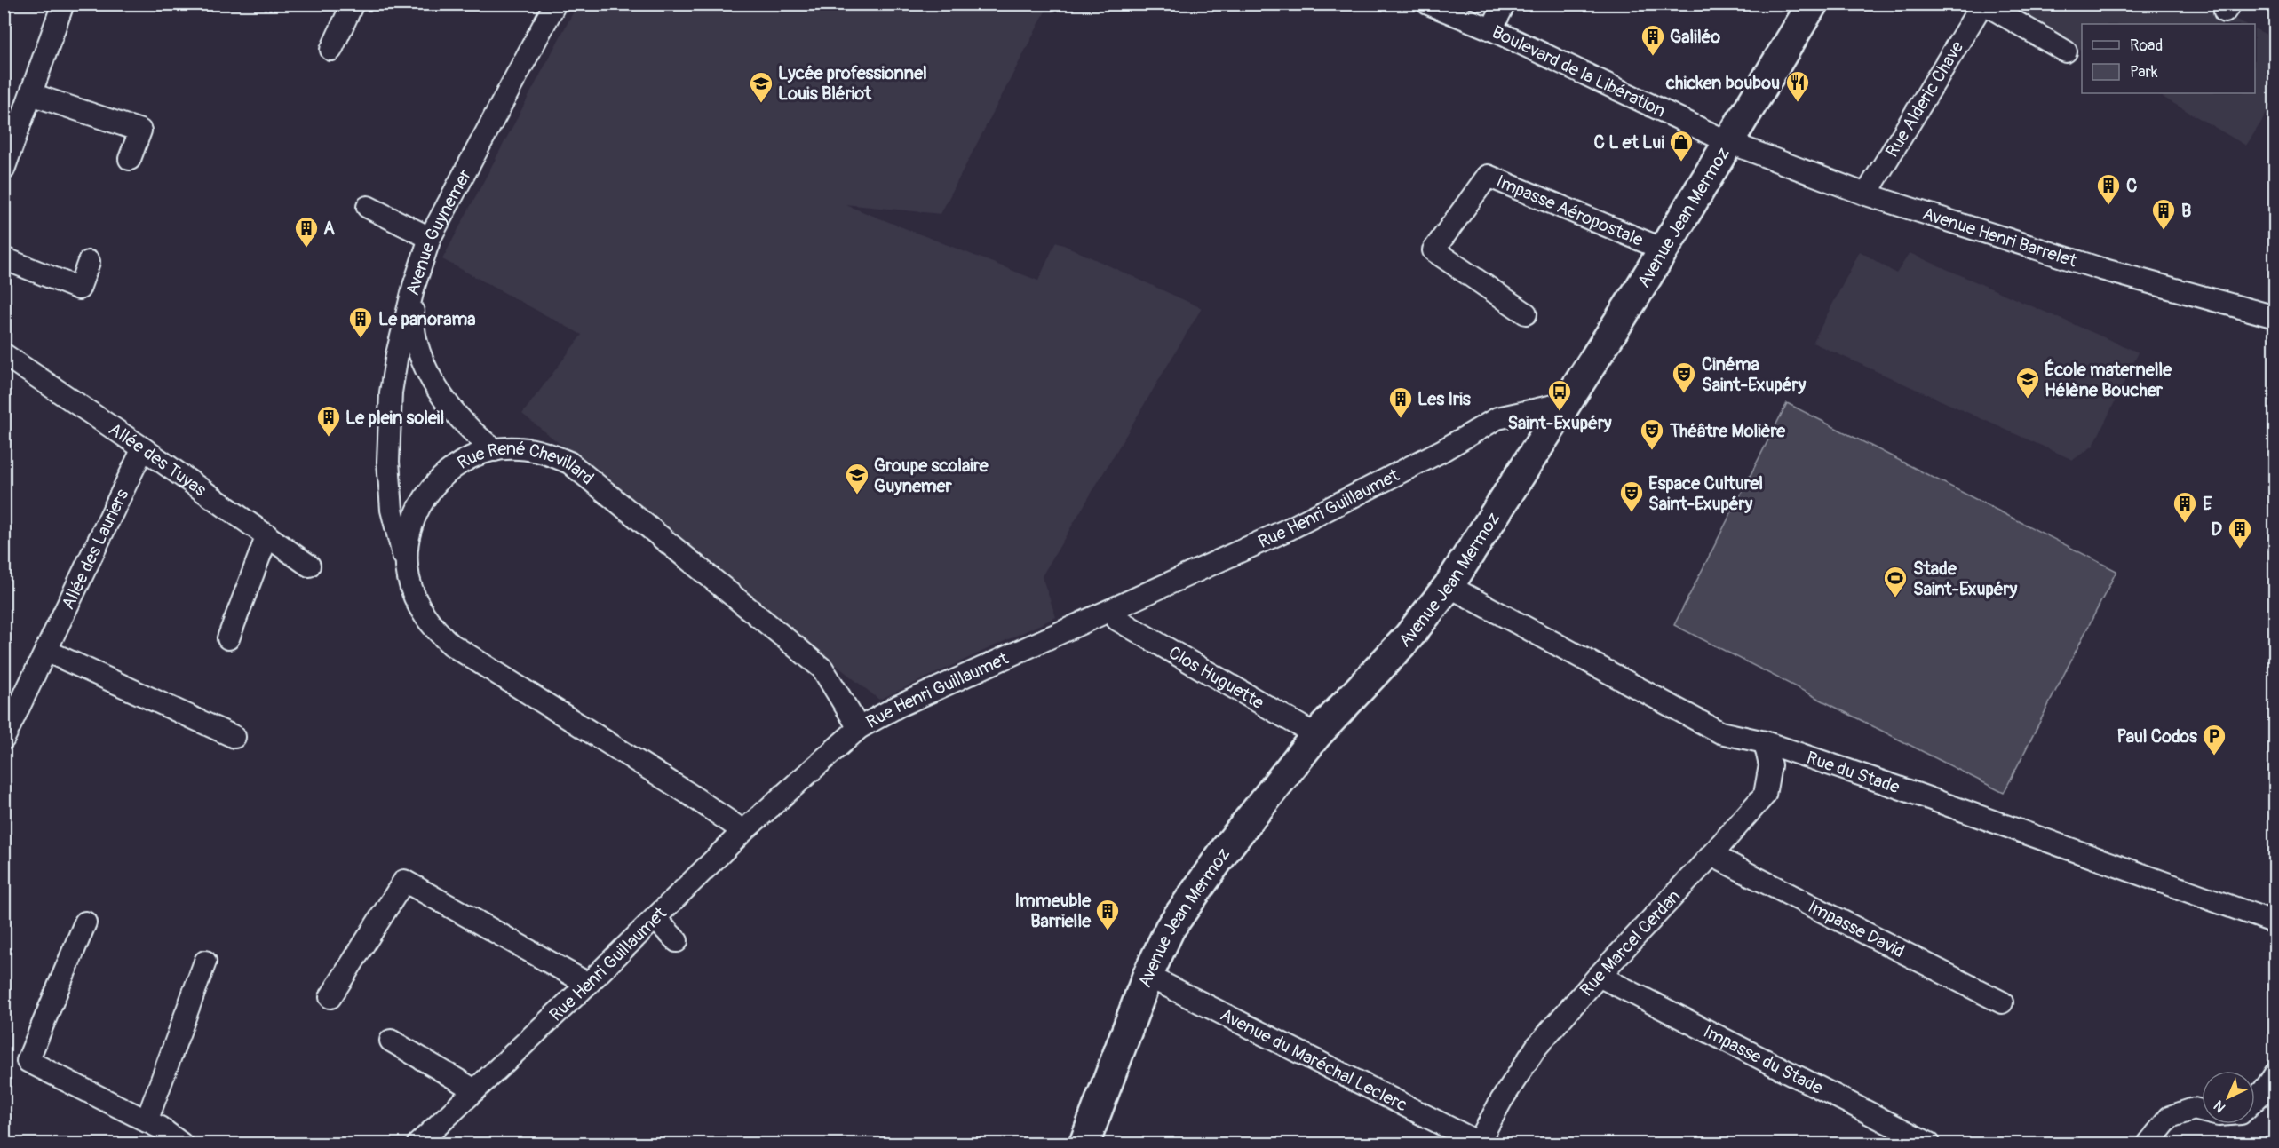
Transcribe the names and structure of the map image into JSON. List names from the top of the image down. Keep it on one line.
{"streets":{"street":["Boulevard de la Libération","Rue Alderic Chave","Impasse Aéropostale","Avenue Jean Mermoz","Avenue Guynemer","Avenue Henri Barrelet","Allée des Tuyas","Rue René Chevillard","Rue Henri Guillaumet","Allée des Lauriers","Clos Huguette","Rue du Stade","Impasse David","Rue Marcel Cerdan","Avenue du Maréchal Leclerc","Impasse du Stade"]},"crossings":[["Boulevard de la Libération","Avenue Jean Mermoz"],["Boulevard de la Libération","Avenue Henri Barrelet"],["Rue Alderic Chave","Avenue Henri Barrelet"],["Impasse Aéropostale","Avenue Jean Mermoz"],["Avenue Jean Mermoz","Avenue Henri Barrelet"],["Avenue Jean Mermoz","Rue Henri Guillaumet"],["Avenue Jean Mermoz","Clos Huguette"],["Avenue Jean Mermoz","Rue du Stade"],["Avenue Jean Mermoz","Avenue du Maréchal Leclerc"],["Avenue Guynemer","Rue René Chevillard"],["Allée des Tuyas","Allée des Lauriers"],["Rue René Chevillard","Rue Henri Guillaumet"],["Rue du Stade","Rue Marcel Cerdan"],["Impasse David","Rue Marcel Cerdan"],["Rue Marcel Cerdan","Avenue du Maréchal Leclerc"],["Rue Marcel Cerdan","Impasse du Stade"]],"places":{"building":["Galiléo","C","B","A","Le panorama","Les Iris","Le plein soleil","E","D","Immeuble Barrielle"],"restaurant":["chicken boubou"],"school or university":["Lycée professionnel Louis Blériot","École maternelle Hélène Boucher","Groupe scolaire Guynemer"],"shop":["C L et Lui"],"theatre":["Cinéma Saint-Exupéry","Théâtre Molière","Espace Culturel Saint-Exupéry"],"bus stop":["Saint-Exupéry"],"sports":["Stade Saint-Exupéry"],"parking":["Paul Codos"]},"legend":["Road","Park"],"north":"bottom left"}
